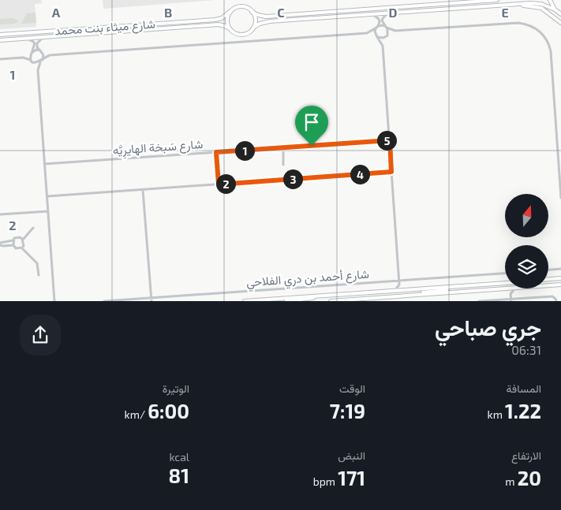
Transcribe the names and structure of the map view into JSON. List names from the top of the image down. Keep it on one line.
{"streets":{"main road":["شارع ميثاء بنت محمد"],"street":["شارع سَبخة الهايرِيَّه","شارع أحمد بن دري الفلاحي"]},"north":"top","page":{"pins":["5","1","4","3","2"],"heading":["جري صباحي","06:31"],"stats":[["المسافة","1.22 km"],["الوقت","7:19"],["الوتيرة","6:00 /km"],["الارتفاع","20 m"],["النبض","171 bpm"],["kcal","81"]]},"grid":{"columns":["A","B","C","D","E"],"rows":["1","2"]}}
